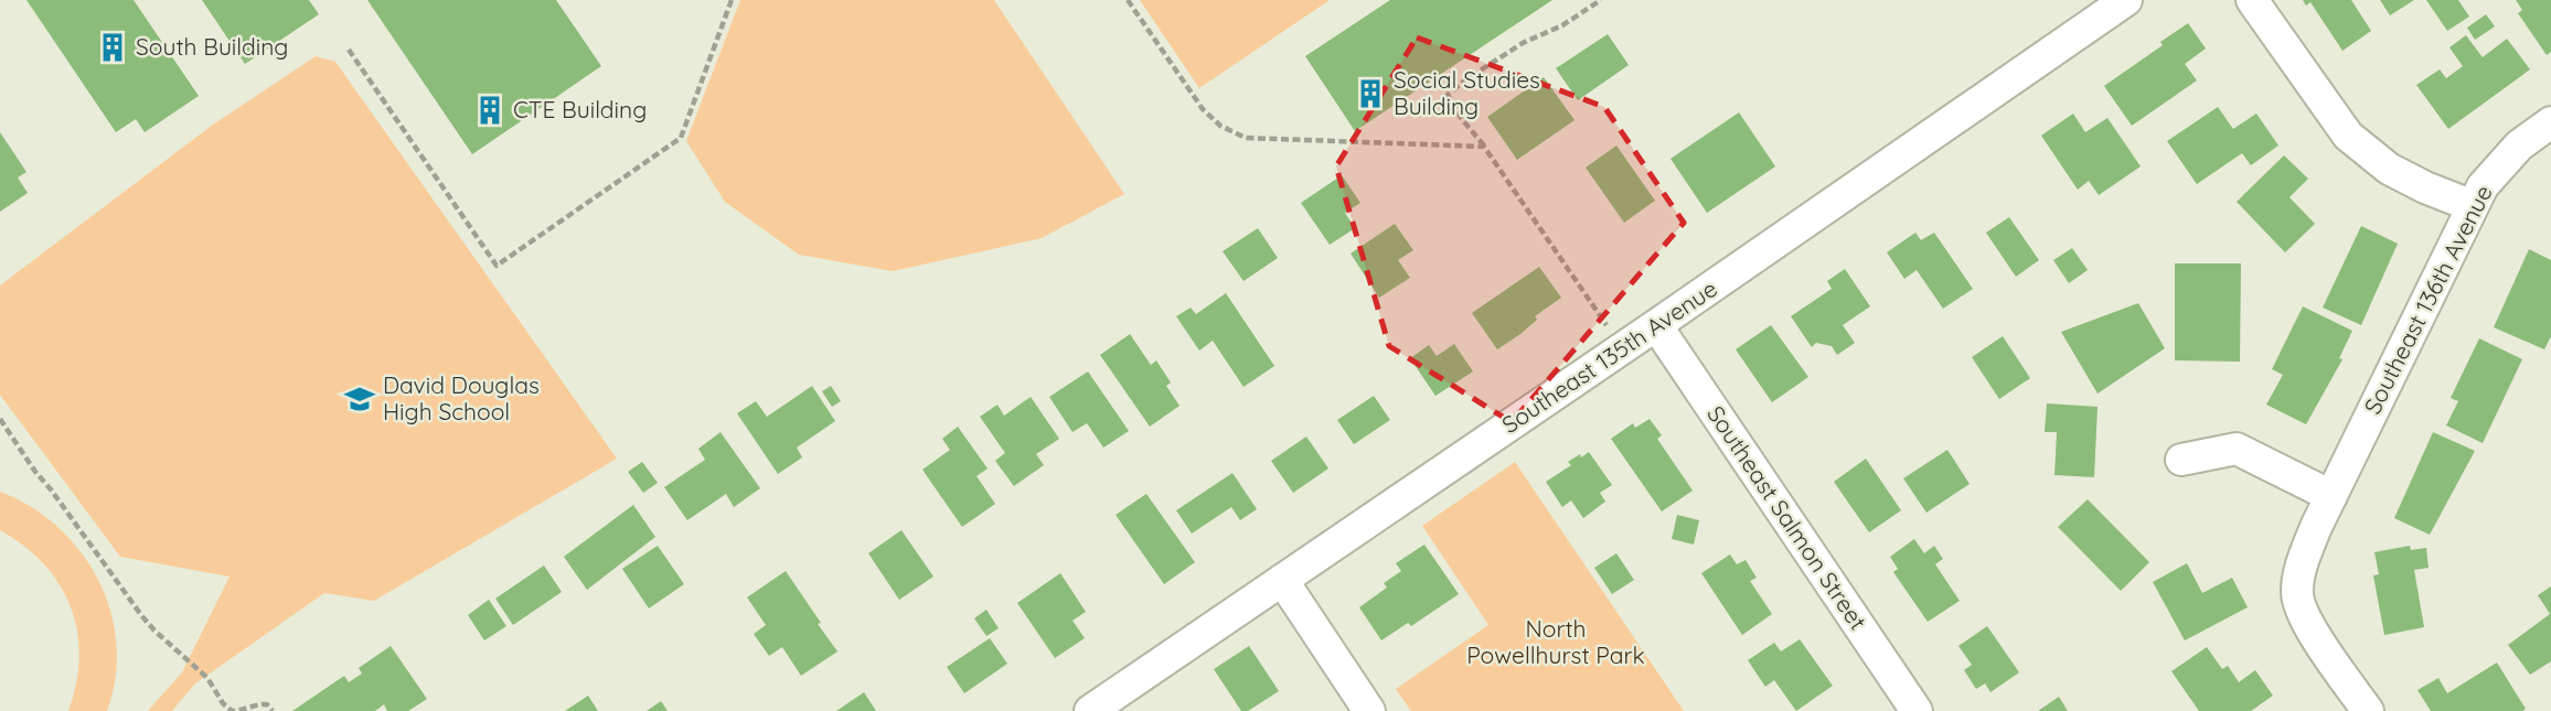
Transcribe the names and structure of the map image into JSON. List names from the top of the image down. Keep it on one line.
{"streets":{"street":["Southeast 136th Avenue","Southeast 135th Avenue","Southeast Salmon Street"]},"crossings":[["Southeast 135th Avenue","Southeast Salmon Street"]],"parks":["North Powellhurst Park"],"places":{"building":["South Building","Social Studies Building","CTE Building"],"school or university":["David Douglas High School"]}}
